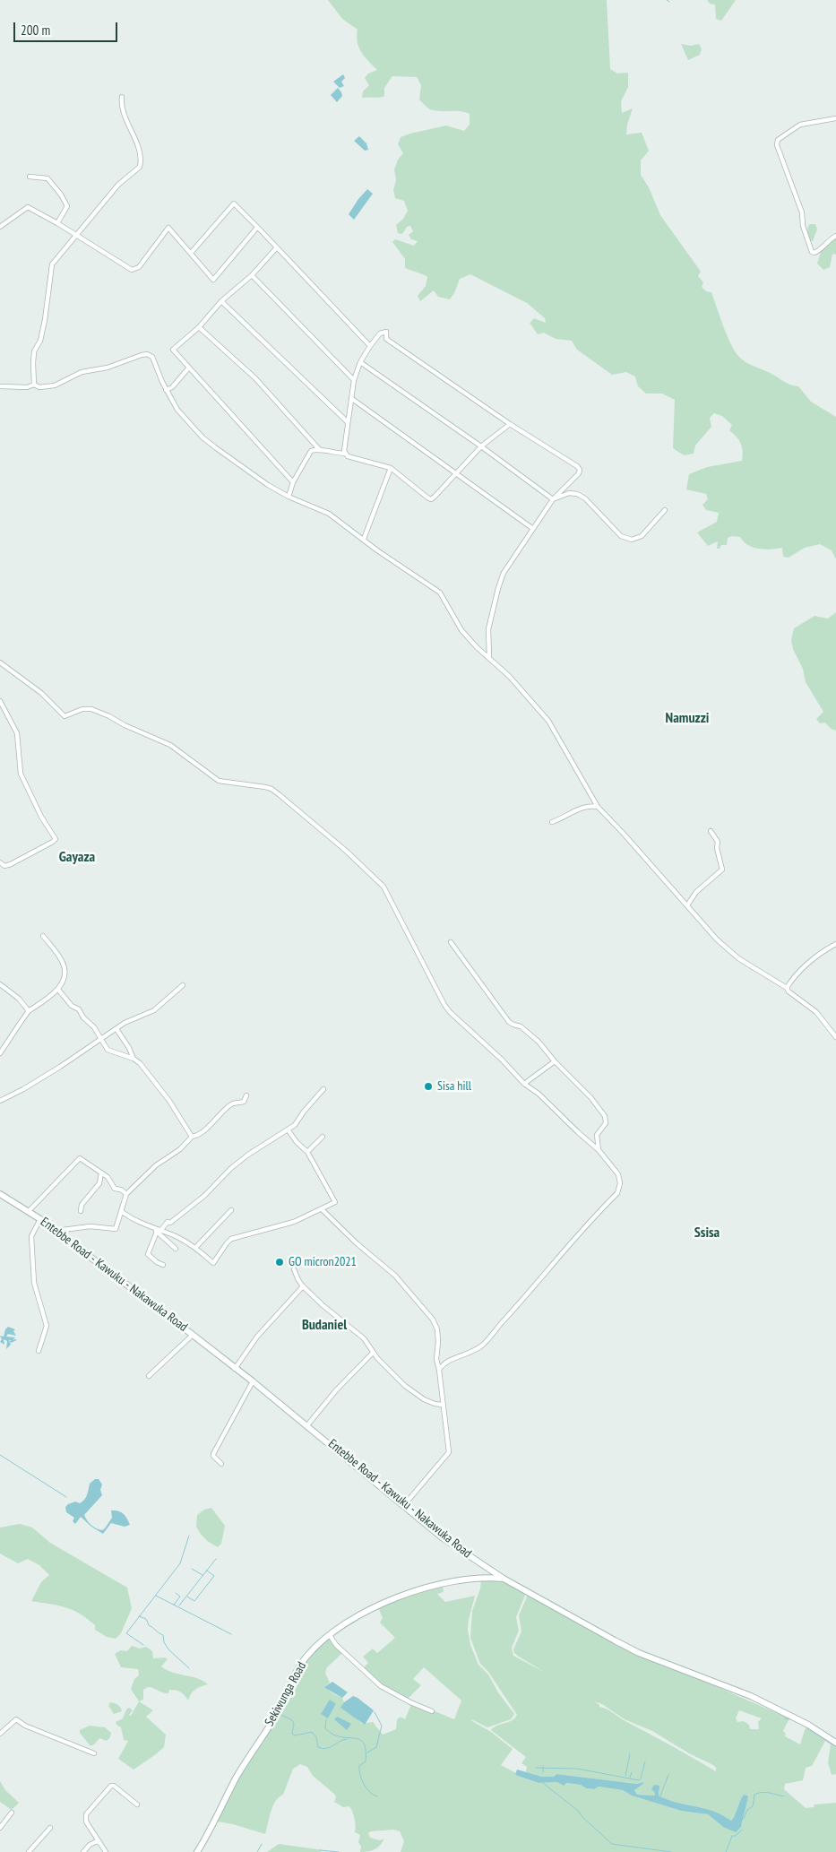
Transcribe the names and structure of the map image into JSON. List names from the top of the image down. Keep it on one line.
{"streets":{"main road":["Entebbe Road - Kawuku - Nakawuka Road","Sekiwunga Road"]},"crossings":[["Entebbe Road - Kawuku - Nakawuka Road","Sekiwunga Road"]],"districts":["Namuzzi","Gayaza","Ssisa","Budaniel"],"places":["Sisa hill","GO micron2021"],"scale_bar":"200 m"}
